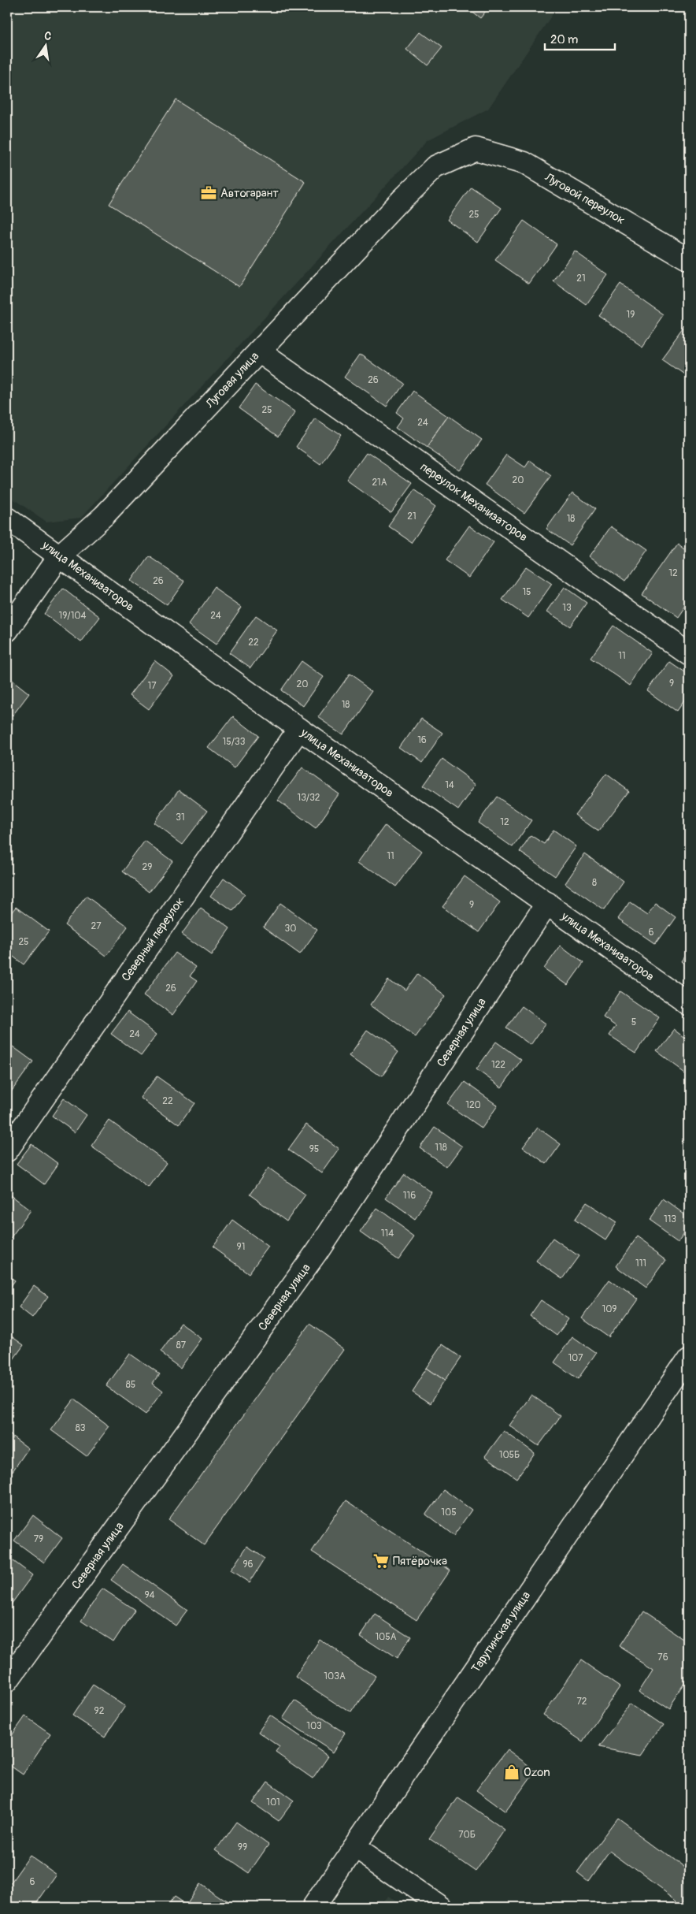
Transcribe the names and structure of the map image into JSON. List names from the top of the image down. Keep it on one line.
{"streets":{"street":["Луговой переулок","Луговая улица","переулок Механизаторов","улица Механизаторов","Северный переулок","Северная улица","Тарутинская улица"]},"crossings":[["Луговой переулок","Луговая улица"],["Луговая улица","переулок Механизаторов"],["Луговая улица","улица Механизаторов"],["улица Механизаторов","Северный переулок"],["улица Механизаторов","Северная улица"]],"places":{"office":["Автогарант"],"supermarket":["Пятёрочка"],"shop":["Ozon"]},"house_numbers":["25","21","19","26","25","24","20","21А","21","18","12","26","15","13","19/104","24","22","11","9","20","17","18","16","15/33","14","13/32","31","12","11","29","8","9","27","30","6","25","26","5","24","122","22","120","118","95","116","113","114","91","111","109","87","107","85","83","105Б","105","79","96","94","105А","76","103А","72","92","103","101","70Б","99","6"],"scale_bar":"20 m","north":"top"}
